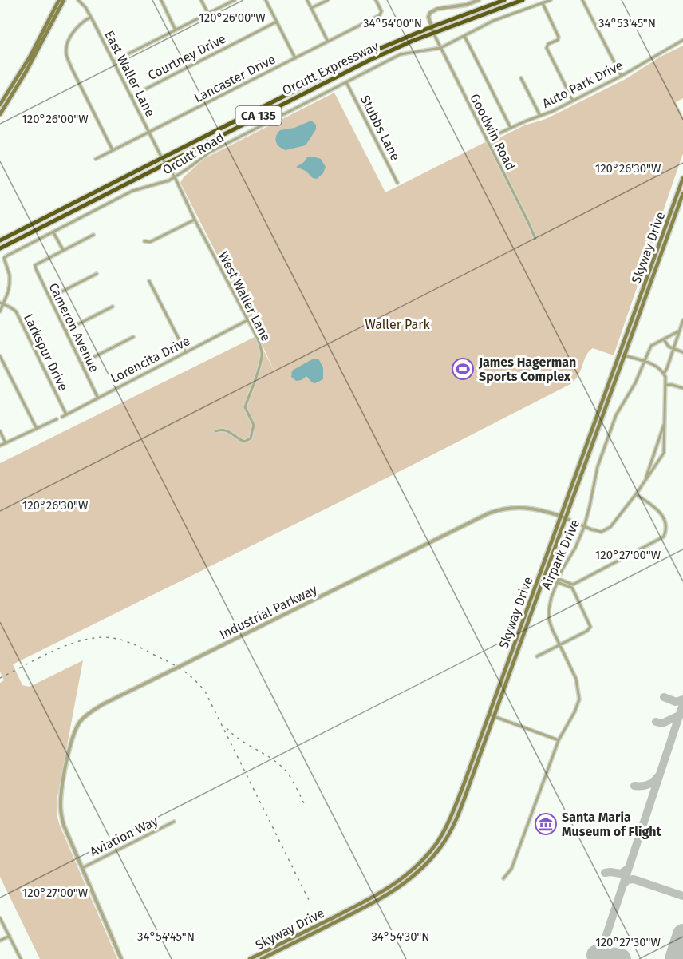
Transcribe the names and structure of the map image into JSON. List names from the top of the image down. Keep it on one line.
{"streets":{"highway":["Orcutt Expressway","CA 135"],"main road":["Skyway Drive"],"street":["Courtney Drive","East Waller Lane","Lancaster Drive","Auto Park Drive","Stubbs Lane","Goodwin Road","Orcutt Road","West Waller Lane","Cameron Avenue","Larkspur Drive","Lorencita Drive","Airpark Drive","Industrial Parkway","Aviation Way"]},"crossings":[["Courtney Drive","East Waller Lane"],["Orcutt Expressway","East Waller Lane"],["Orcutt Expressway","Goodwin Road"],["Orcutt Expressway","West Waller Lane"],["East Waller Lane","Lancaster Drive"],["East Waller Lane","West Waller Lane"],["Auto Park Drive","Goodwin Road"],["Stubbs Lane","Orcutt Road"],["Goodwin Road","Orcutt Road"],["Orcutt Road","West Waller Lane"],["Orcutt Road","Larkspur Drive"],["Skyway Drive","Industrial Parkway"],["West Waller Lane","Lorencita Drive"],["Cameron Avenue","Lorencita Drive"],["Larkspur Drive","Lorencita Drive"],["Industrial Parkway","Aviation Way"]],"parks":["Waller Park"],"places":{"sports":["James Hagerman Sports Complex"],"museum":["Santa Maria Museum of Flight"]},"coordinates":["120°26'00\"W","34°54'00\"N","34°53'45\"N","120°26'30\"W","120°27'00\"W","34°54'45\"N","34°54'30\"N","120°27'30\"W"]}
